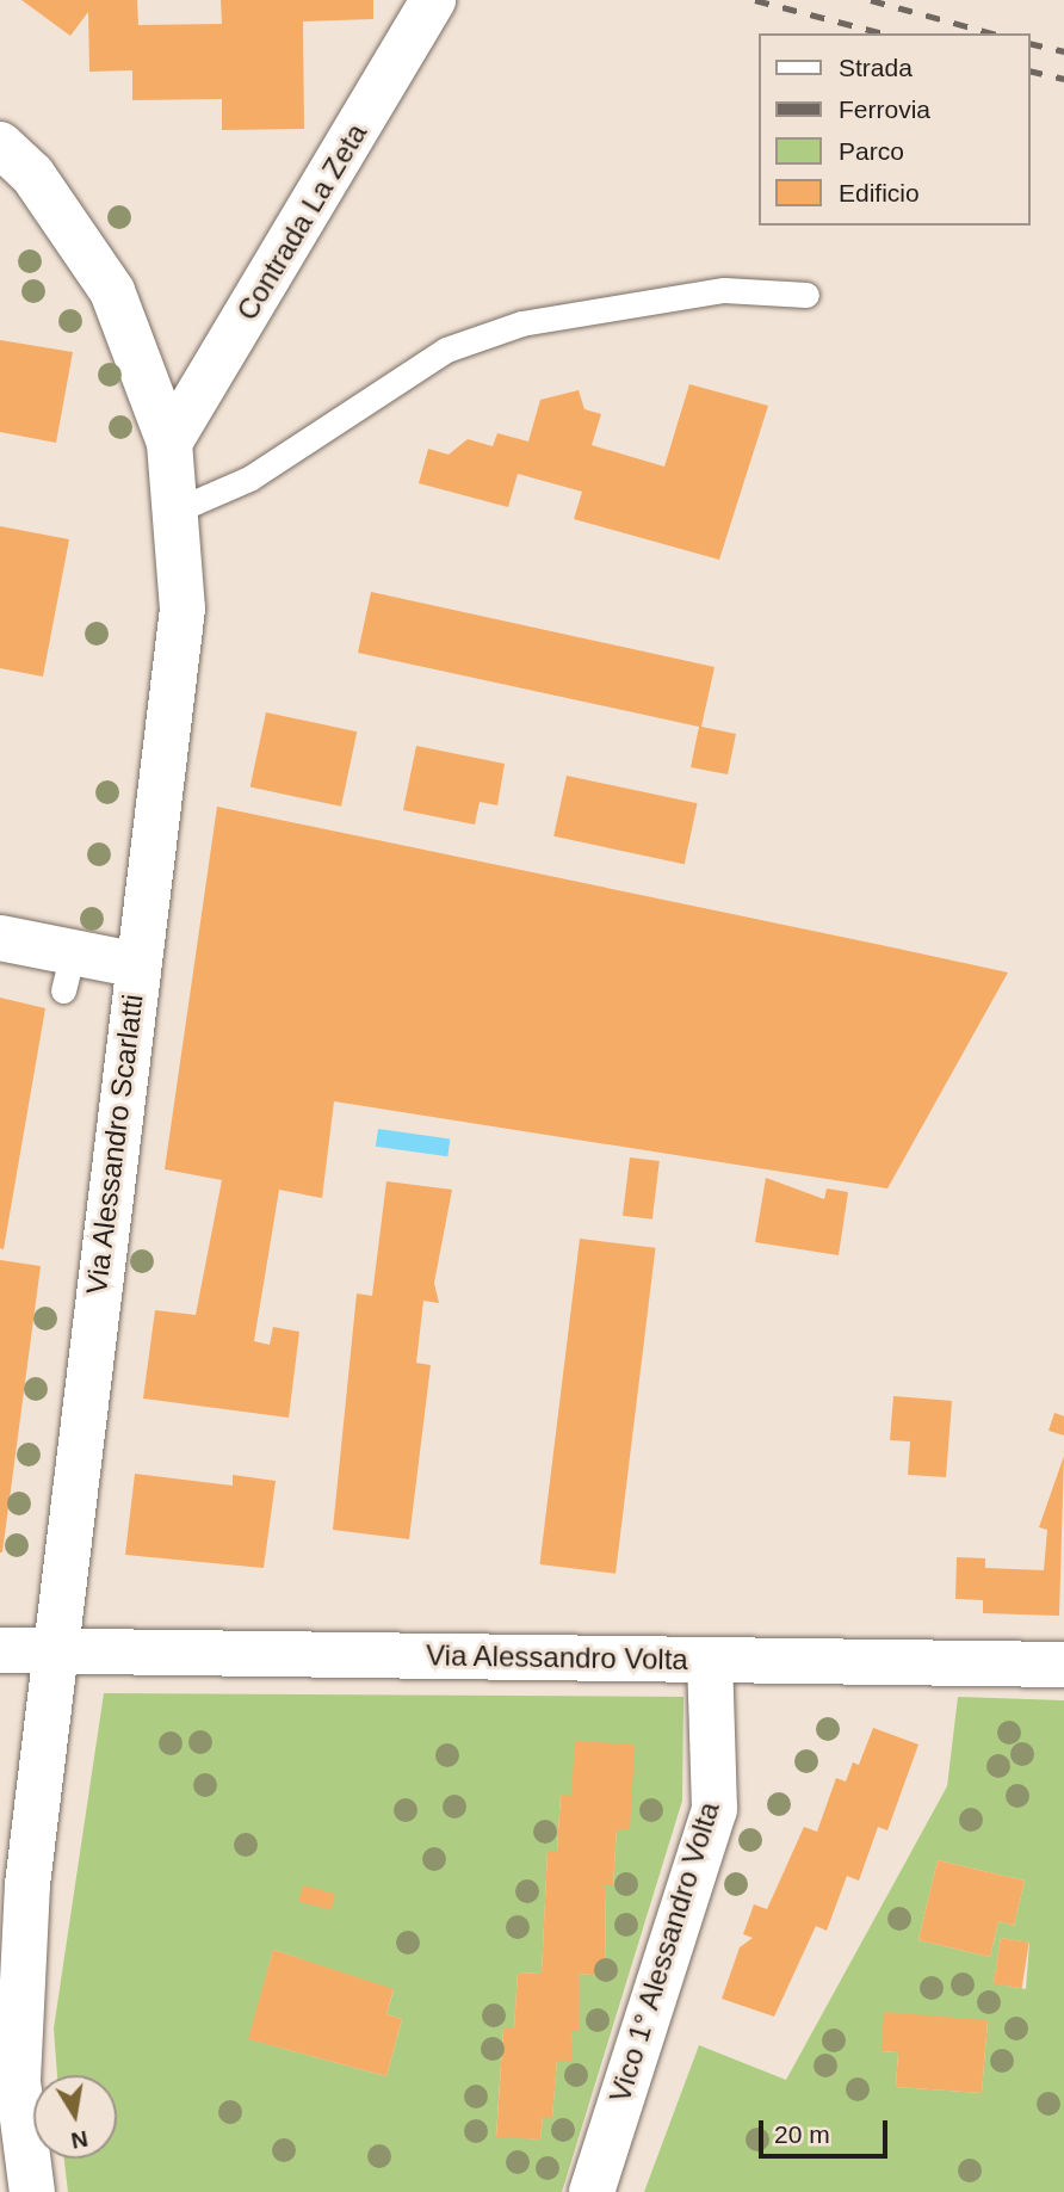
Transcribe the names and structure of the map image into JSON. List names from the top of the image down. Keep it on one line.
{"streets":{"street":["Contrada La Zeta","Via Alessandro Scarlatti","Via Alessandro Volta","Vico 1° Alessandro Volta"]},"crossings":[["Contrada La Zeta","Via Alessandro Scarlatti"],["Via Alessandro Scarlatti","Via Alessandro Volta"],["Via Alessandro Volta","Vico 1° Alessandro Volta"]],"legend":["Strada","Ferrovia","Parco","Edificio"],"scale_bar":"20 m","north":"bottom"}
